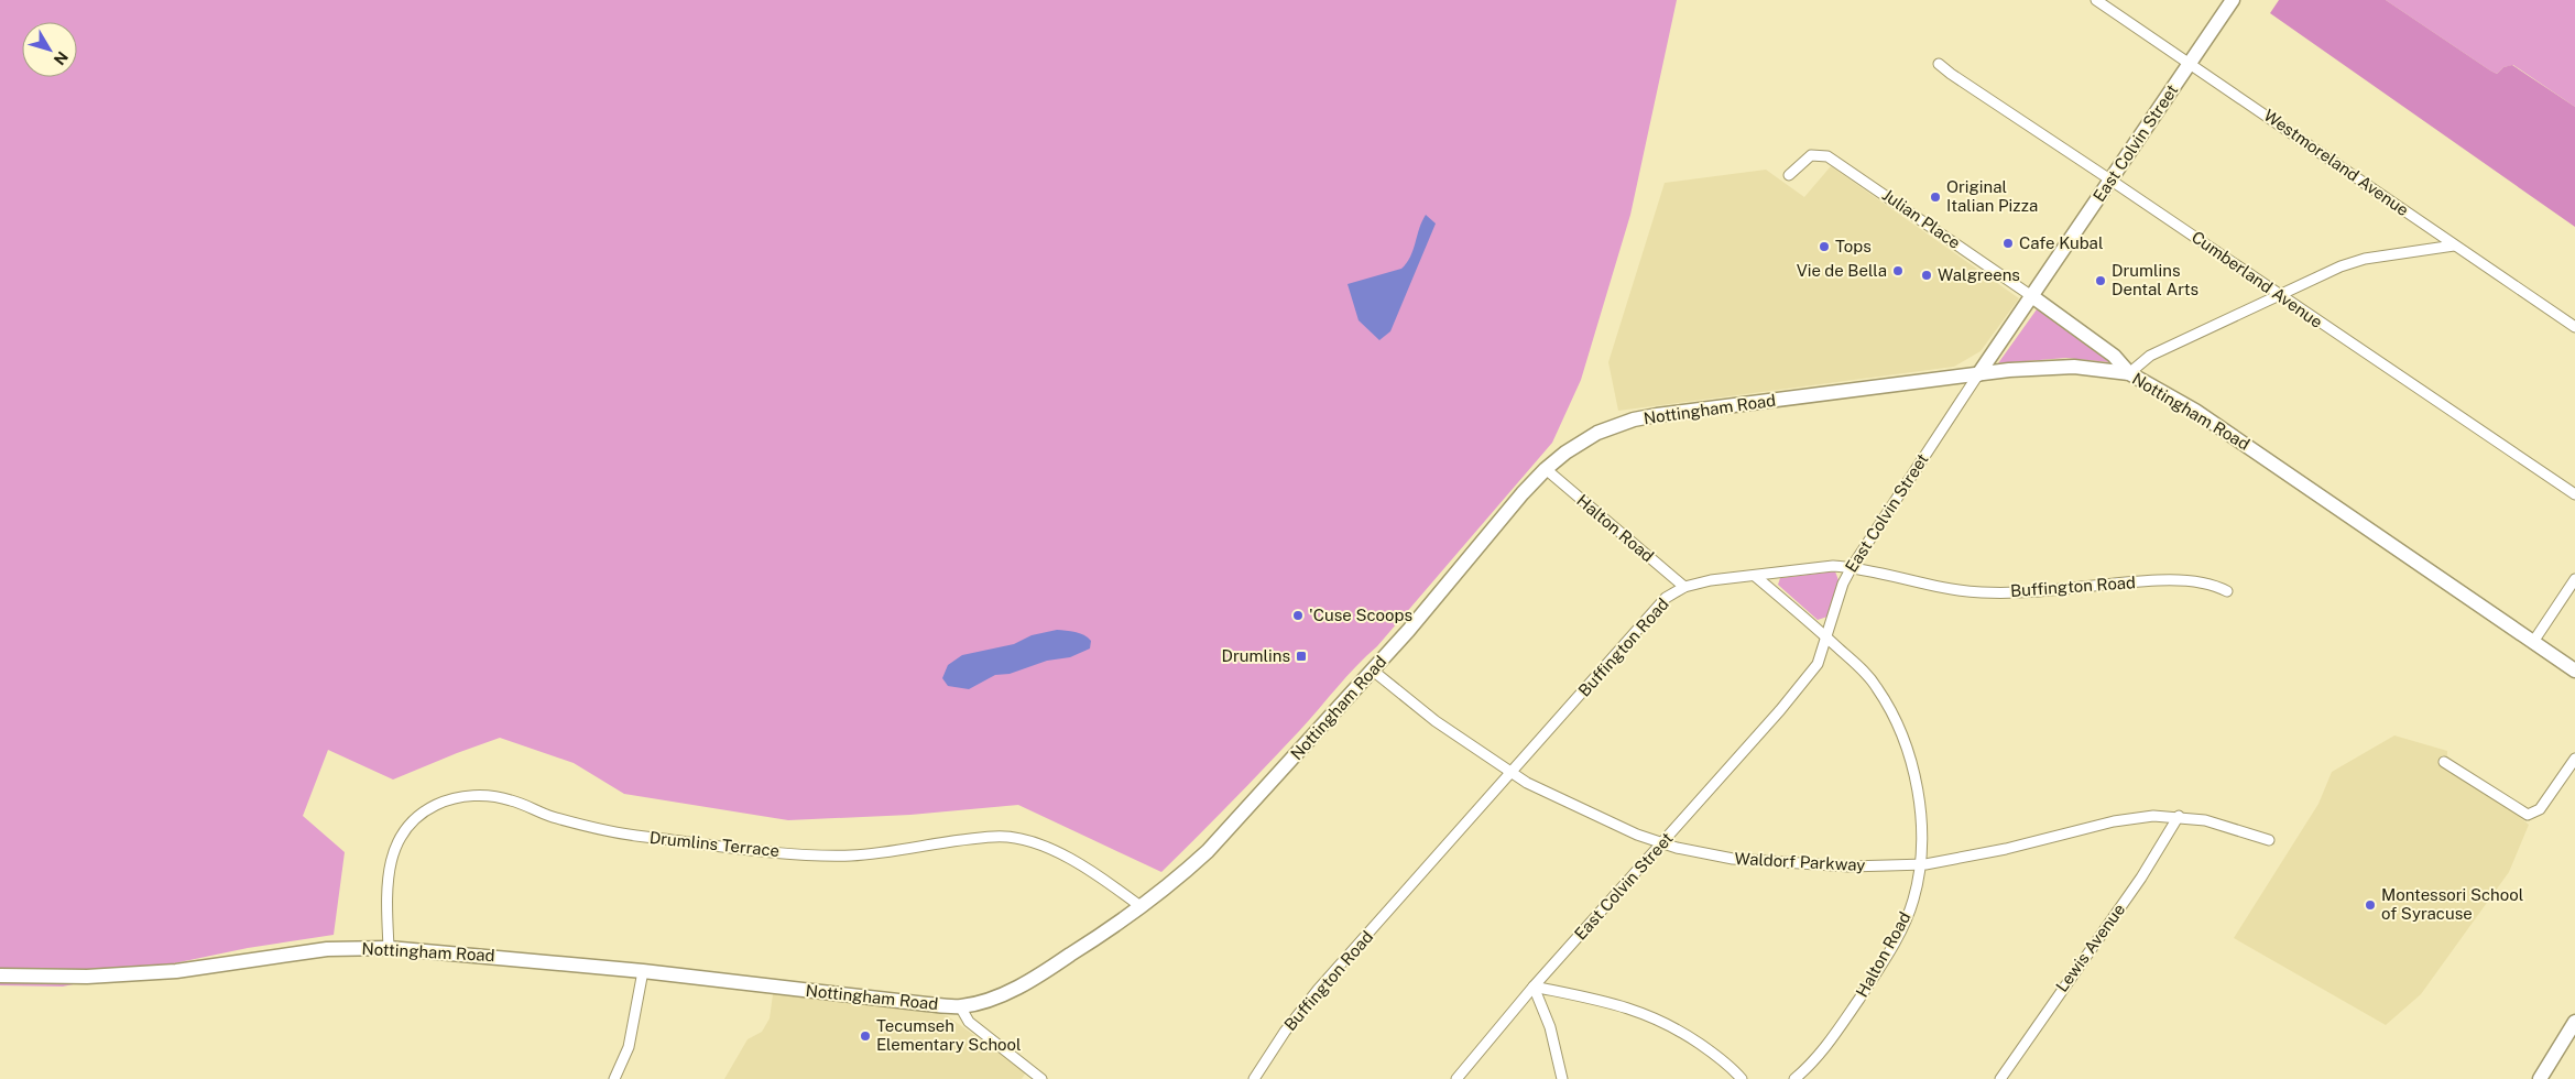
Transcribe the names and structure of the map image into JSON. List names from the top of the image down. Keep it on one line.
{"streets":{"street":["East Colvin Street","Westmoreland Avenue","Julian Place","Cumberland Avenue","Nottingham Road","Halton Road","Buffington Road","Drumlins Terrace","Waldorf Parkway","Lewis Avenue"]},"crossings":[["East Colvin Street","Westmoreland Avenue"],["East Colvin Street","Julian Place"],["East Colvin Street","Cumberland Avenue"],["East Colvin Street","Nottingham Road"],["East Colvin Street","Halton Road"],["East Colvin Street","Buffington Road"],["East Colvin Street","Waldorf Parkway"],["Julian Place","Nottingham Road"],["Nottingham Road","Halton Road"],["Nottingham Road","Drumlins Terrace"],["Nottingham Road","Waldorf Parkway"],["Halton Road","Buffington Road"],["Halton Road","Waldorf Parkway"],["Buffington Road","Waldorf Parkway"],["Waldorf Parkway","Lewis Avenue"]],"places":{"other":["Original Italian Pizza","Cafe Kubal","Tops","Vie de Bella","Walgreens","Drumlins Dental Arts","'Cuse Scoops","Montessori School of Syracuse","Tecumseh Elementary School"],"transit":["Drumlins"]},"north":"bottom right"}
